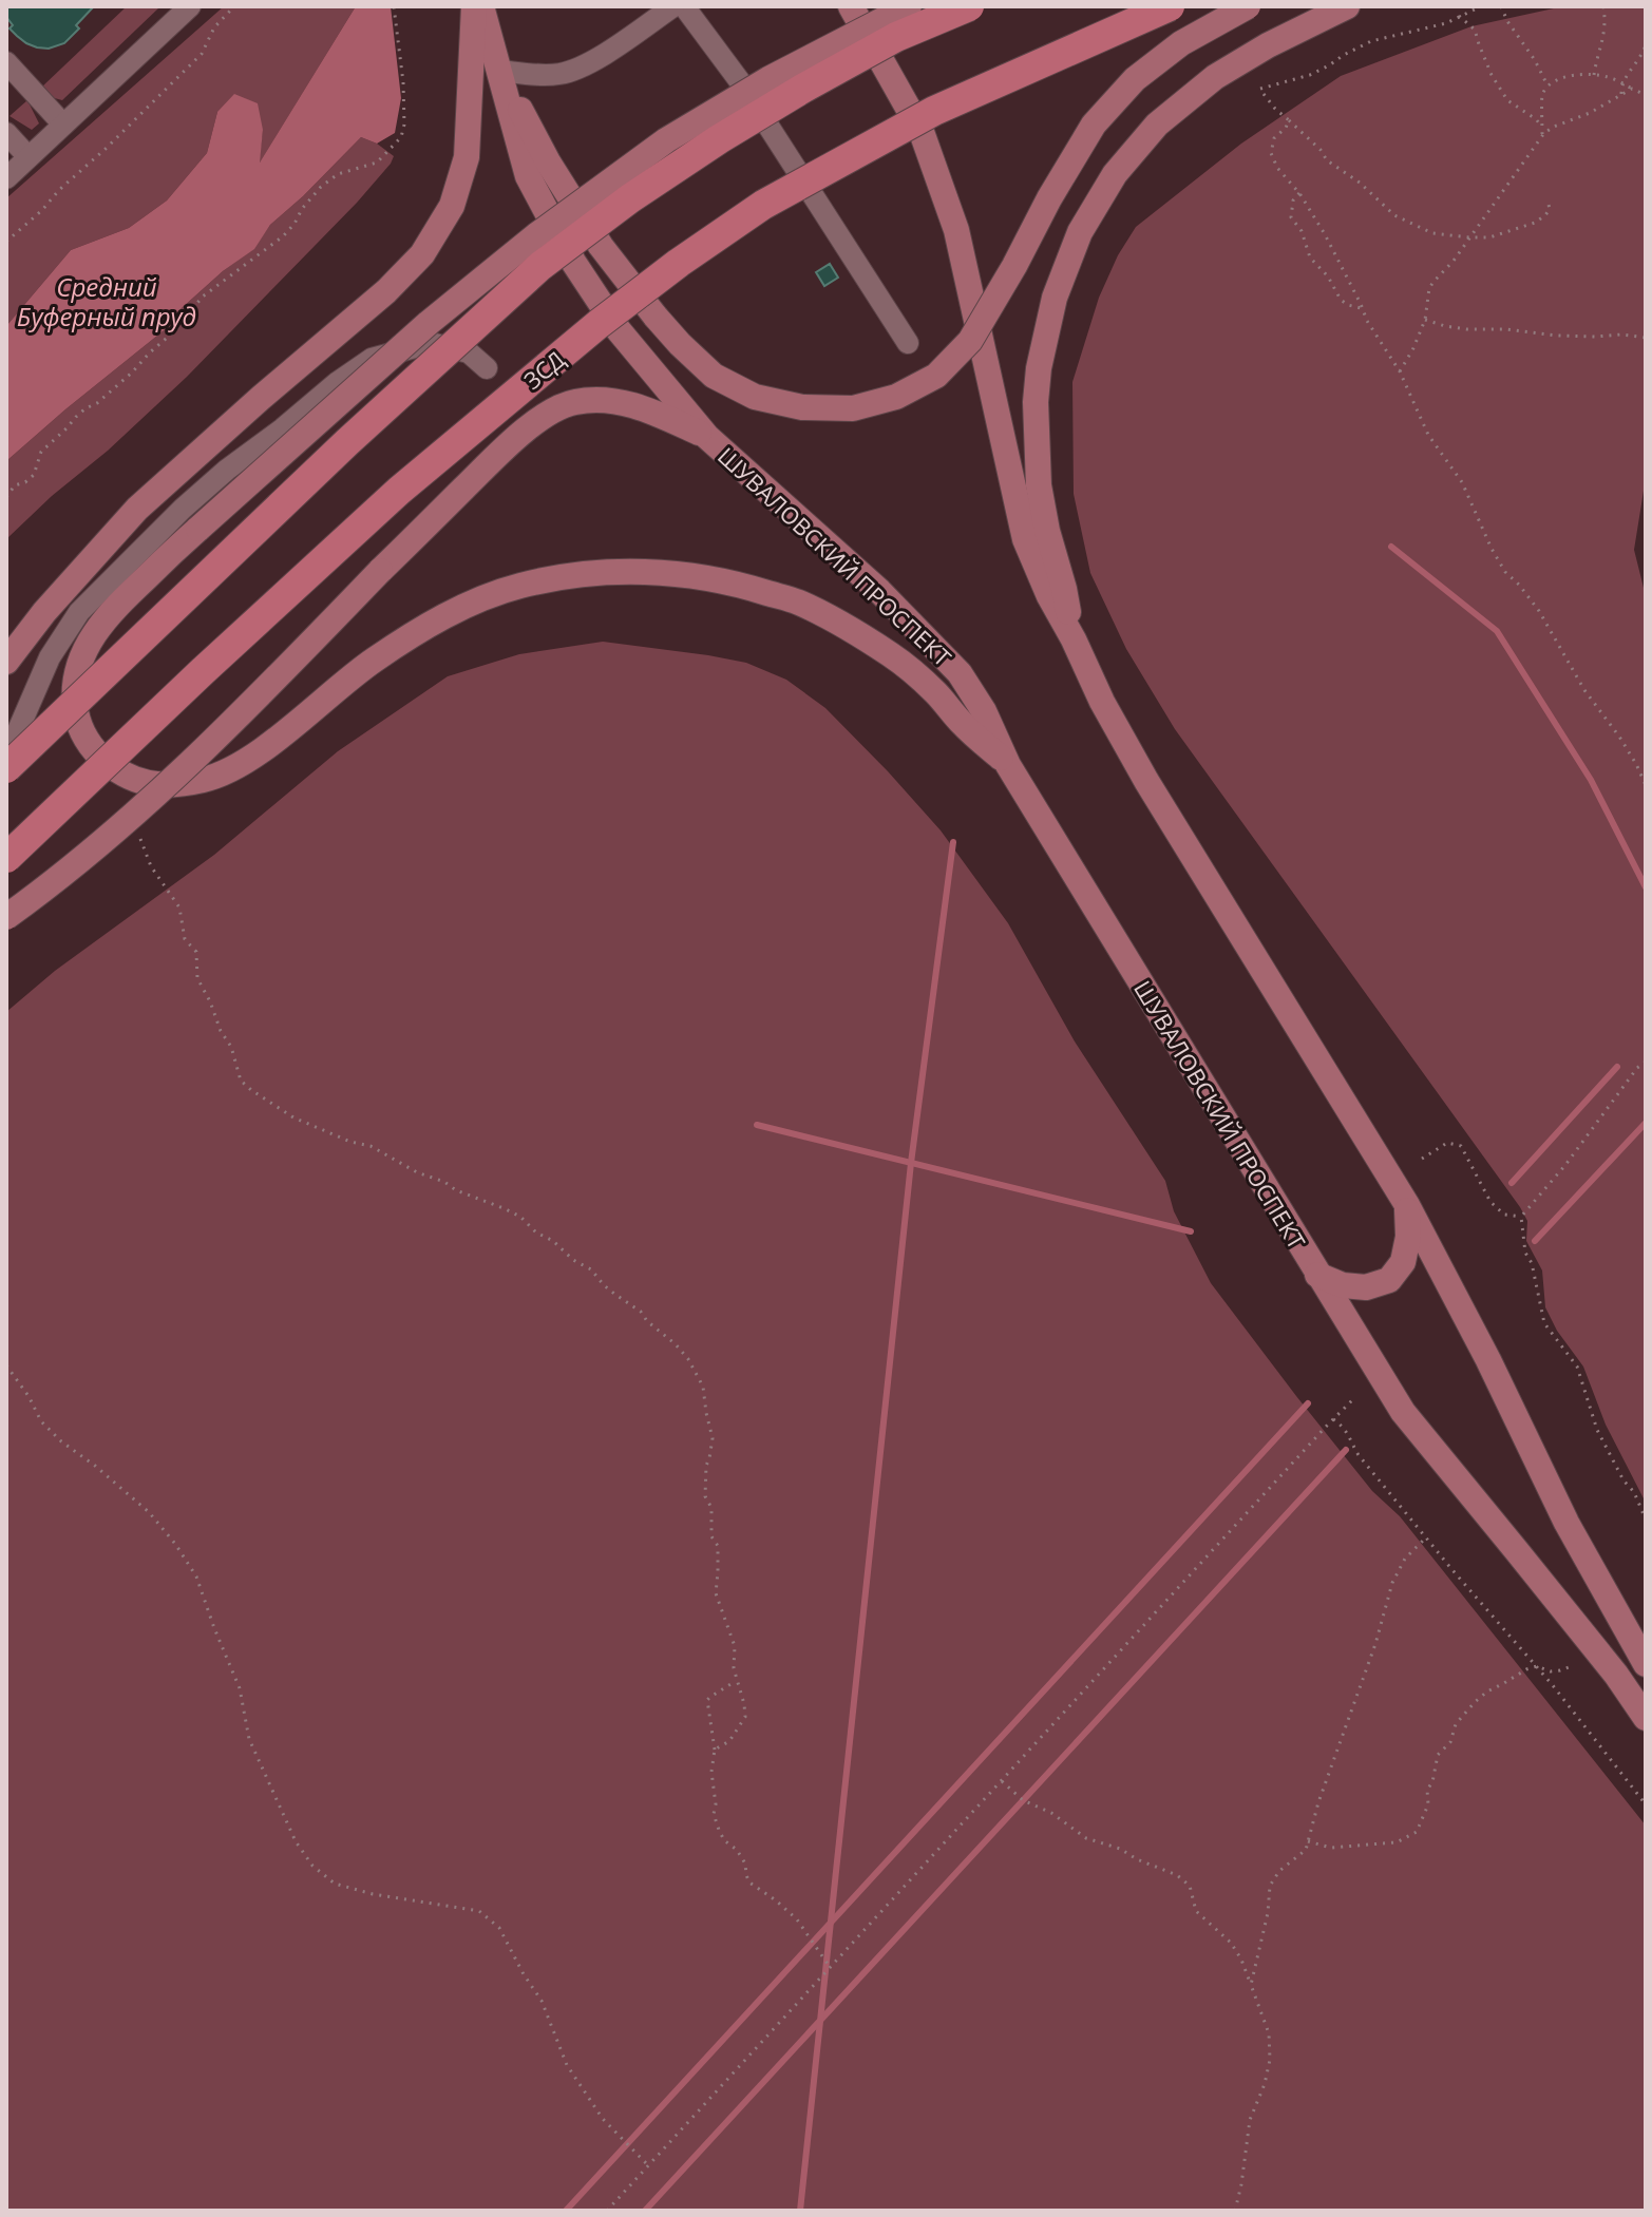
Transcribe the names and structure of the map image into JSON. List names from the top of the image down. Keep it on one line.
{"streets":{"highway":["ЗСД"],"main road":["ШУВАЛОВСКИЙ ПРОСПЕКТ"]},"water":["Средний Буферный пруд"]}
